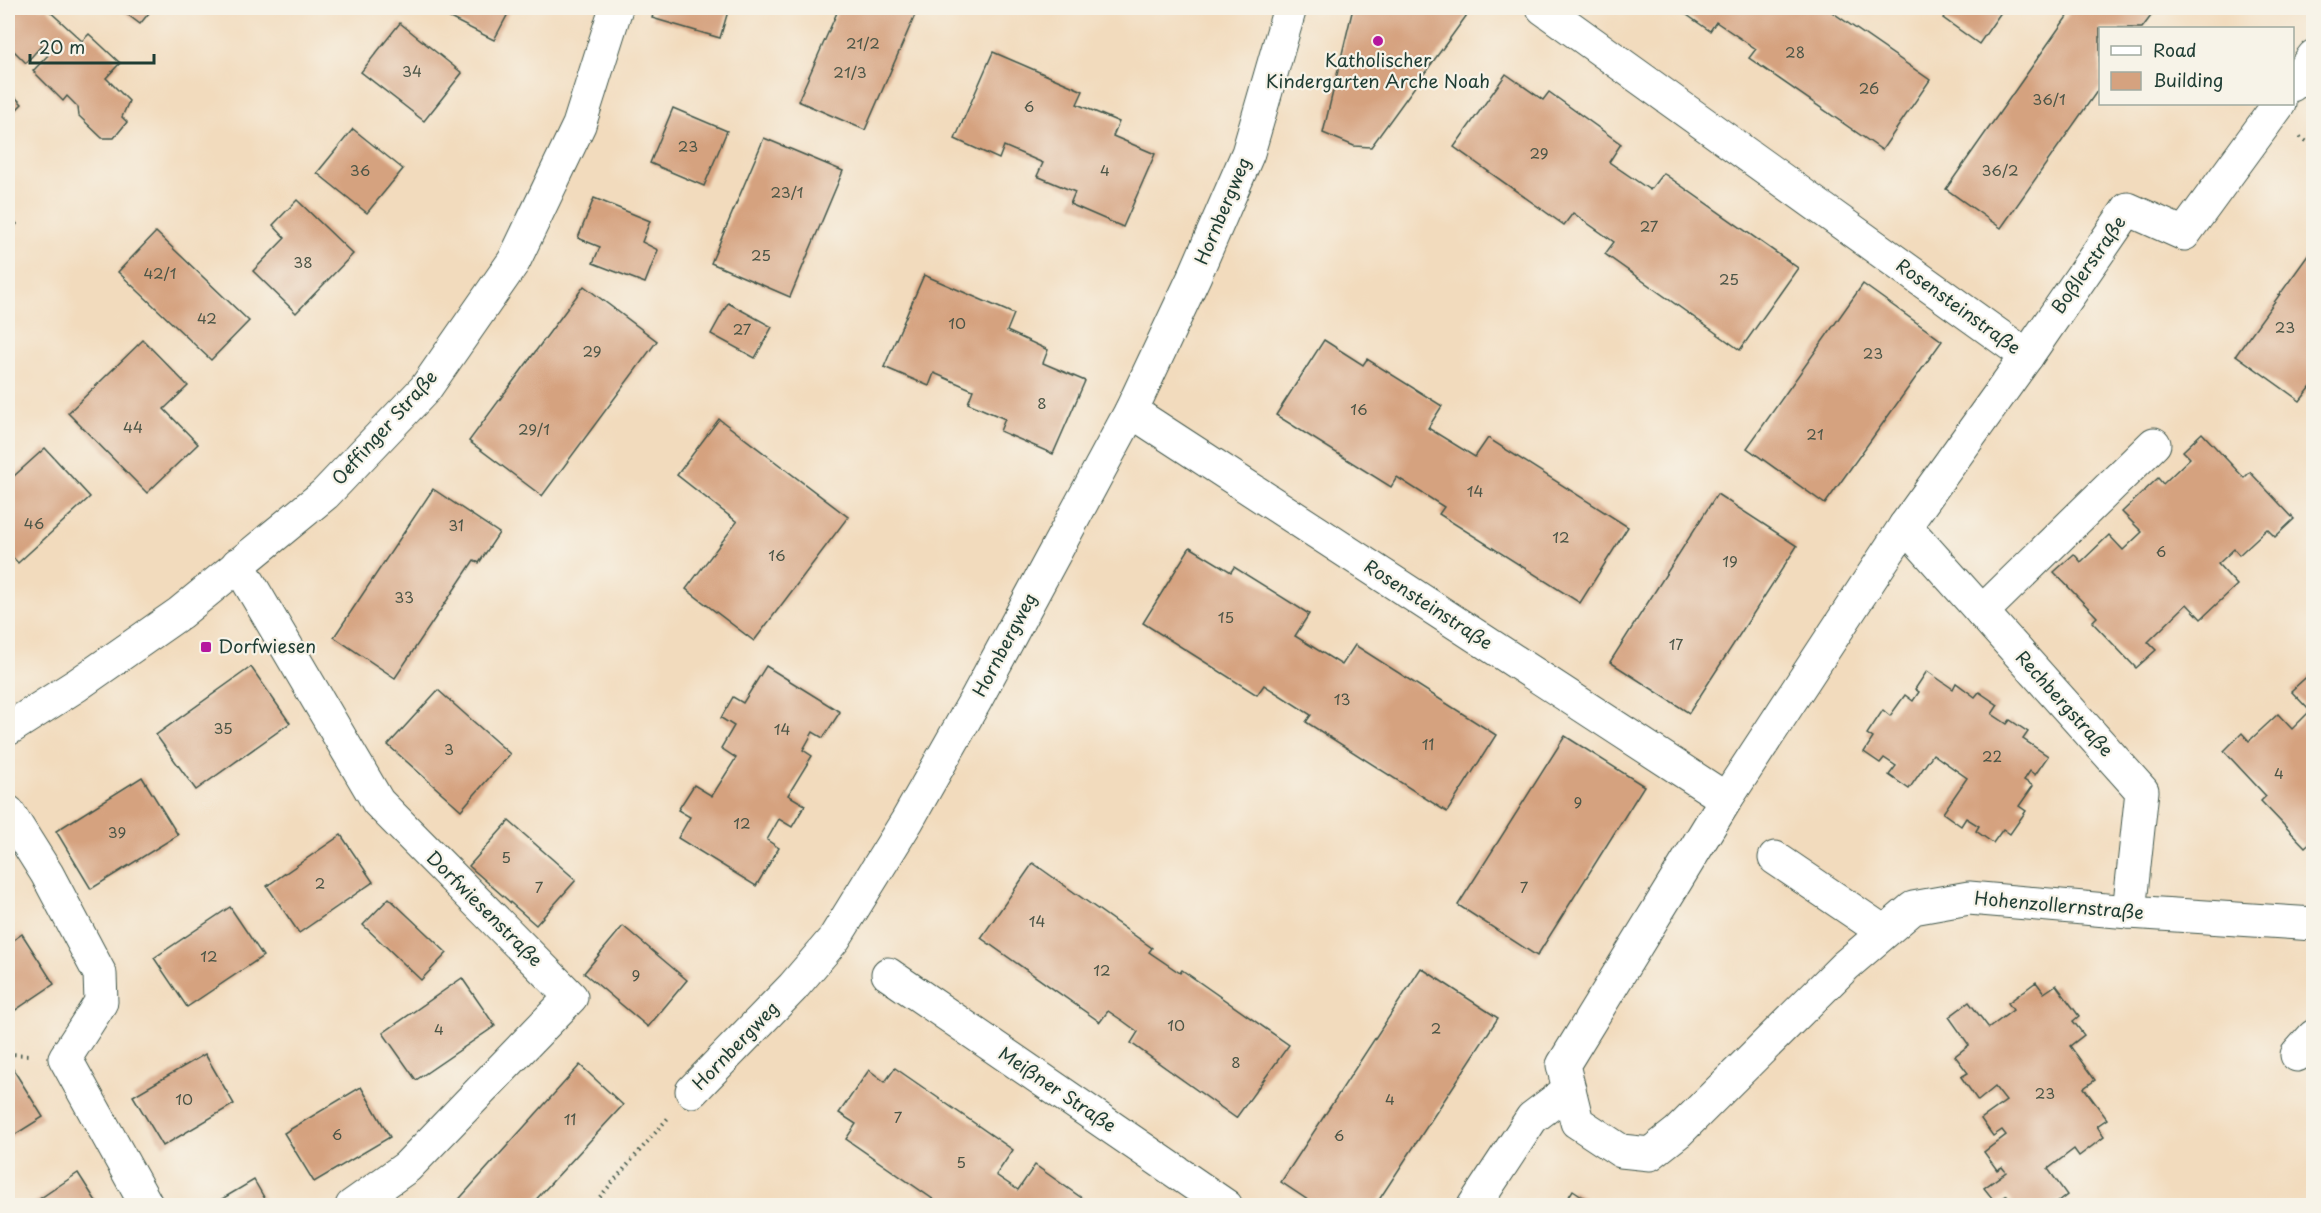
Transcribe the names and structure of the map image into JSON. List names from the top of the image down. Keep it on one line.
{"streets":{"street":["Hornbergweg","Boßlerstraße","Rosensteinstraße","Oeffinger Straße","Rechbergstraße","Hohenzollernstraße","Dorfwiesenstraße","Meißner Straße"]},"crossings":[["Hornbergweg","Rosensteinstraße"],["Boßlerstraße","Rosensteinstraße"],["Rosensteinstraße","Rechbergstraße"],["Rosensteinstraße","Hohenzollernstraße"],["Oeffinger Straße","Dorfwiesenstraße"],["Rechbergstraße","Hohenzollernstraße"]],"places":{"other":["Katholischer Kindergarten Arche Noah"],"transit":["Dorfwiesen"]},"house_numbers":["21/2","28","34","21/3","26","36/1","6","23","29","36","4","36/2","23/1","27","25","38","42/1","25","42","10","23","27","29","23","8","16","44","29/1","21","14","46","31","12","6","16","19","33","15","17","13","35","14","11","3","22","4","9","12","39","5","2","7","7","14","12","12","9","10","2","4","8","23","10","4","7","11","6","6","5"],"legend":["Road","Building"],"scale_bar":"20 m"}
